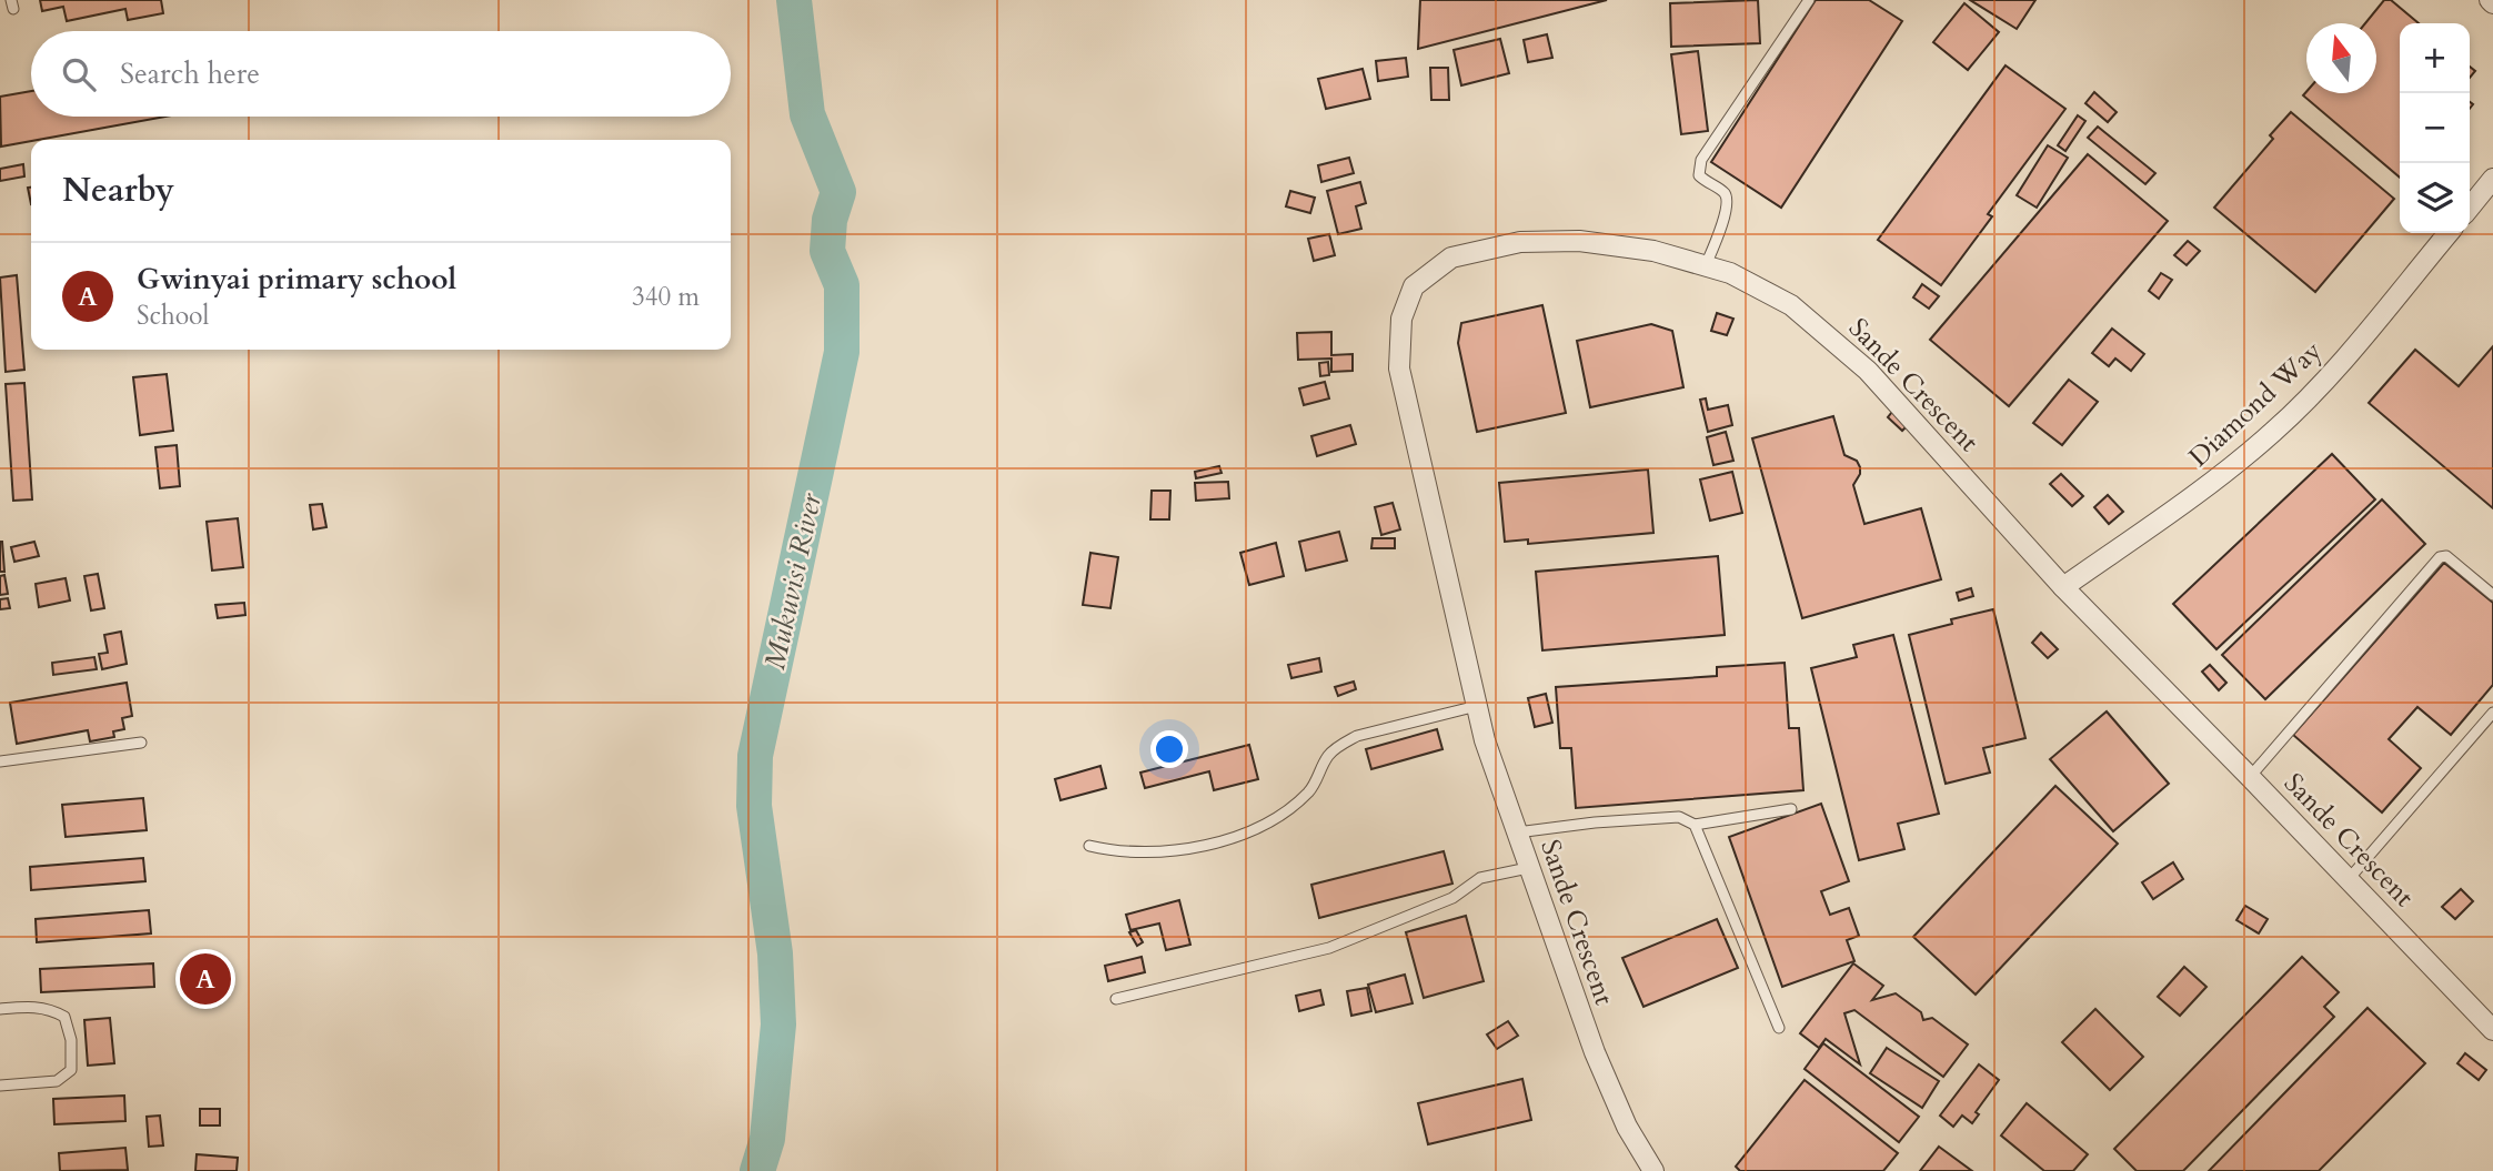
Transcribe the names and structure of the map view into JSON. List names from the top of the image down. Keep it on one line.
{"streets":{"street":["Sande Crescent","Diamond Way"]},"crossings":[["Sande Crescent","Diamond Way"]],"water":["Mukuvisi River"],"north":"top","page":{"map_buttons":["+","−"],"search":"Search here","heading":"Nearby","list":[{"mark":"A","name":"Gwinyai primary school","note":"School","value":"340 m"}],"pins":"A"}}
